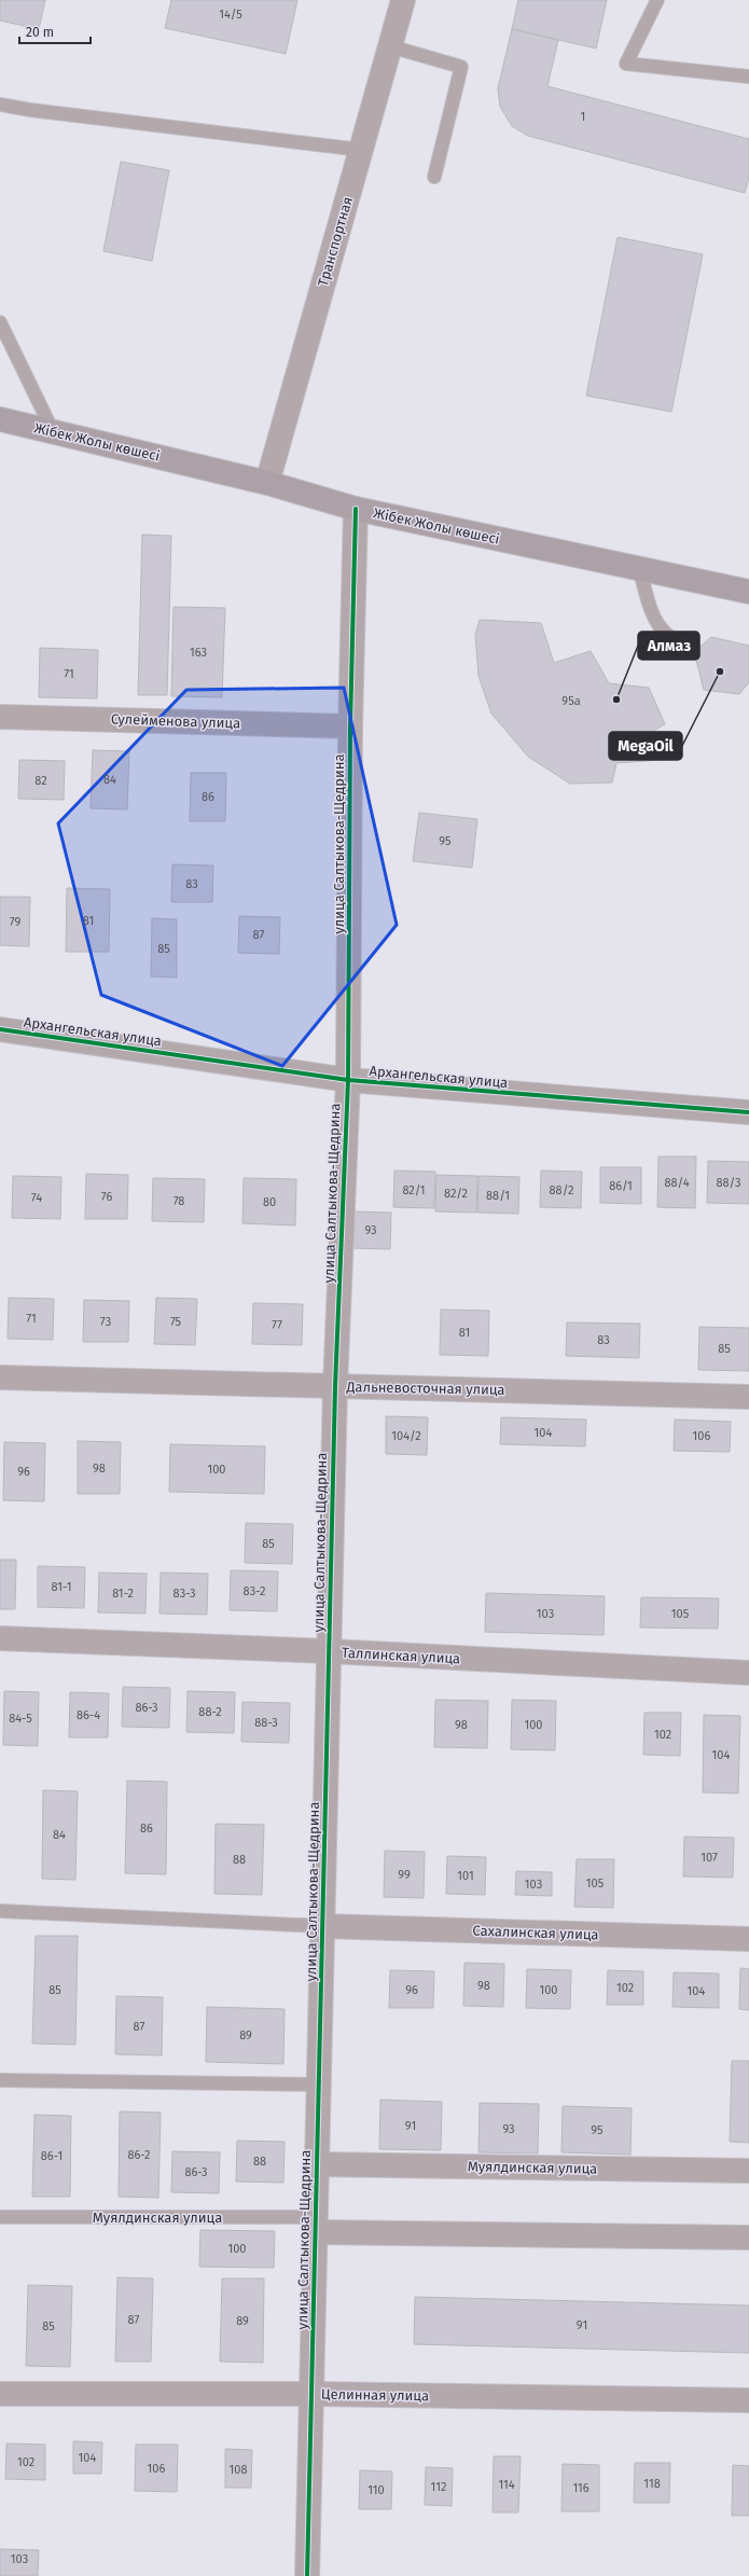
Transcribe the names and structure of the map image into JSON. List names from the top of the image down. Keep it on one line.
{"streets":{"highway":["Жібек Жолы көшесі"],"street":["Транспортная","Сулейменова улица","улица Салтыкова-Щедрина","Архангельская улица","Дальневосточная улица","Таллинская улица","Сахалинская улица","Муялдинская улица","Целинная улица"]},"crossings":[["Транспортная","Жібек Жолы көшесі"],["Жібек Жолы көшесі","улица Салтыкова-Щедрина"],["Сулейменова улица","улица Салтыкова-Щедрина"],["улица Салтыкова-Щедрина","Архангельская улица"],["улица Салтыкова-Щедрина","Дальневосточная улица"],["улица Салтыкова-Щедрина","Таллинская улица"],["улица Салтыкова-Щедрина","Сахалинская улица"],["улица Салтыкова-Щедрина","Муялдинская улица"],["улица Салтыкова-Щедрина","Целинная улица"]],"places":["MegaOil","Алмаз"],"house_numbers":["14/5","1","163","71","95а","84","82","86","95","83","81","79","87","85","88/4","88/3","86/1","82/1","88/2","82/2","88/1","76","74","78","80","93","71","73","75","77","81","83","85","104","104/2","106","98","100","96","85","81-1","83-2","81-2","83-3","103","105","86-3","88-2","86-4","84-5","88-3","98","100","102","104","86","84","107","88","99","101","105","103","98","102","85","96","100","104","87","89","91","93","95","86-2","86-1","88","86-3","100","87","89","91","85","104","102","106","108","118","114","112","116","110","103"],"scale_bar":"20 m"}
